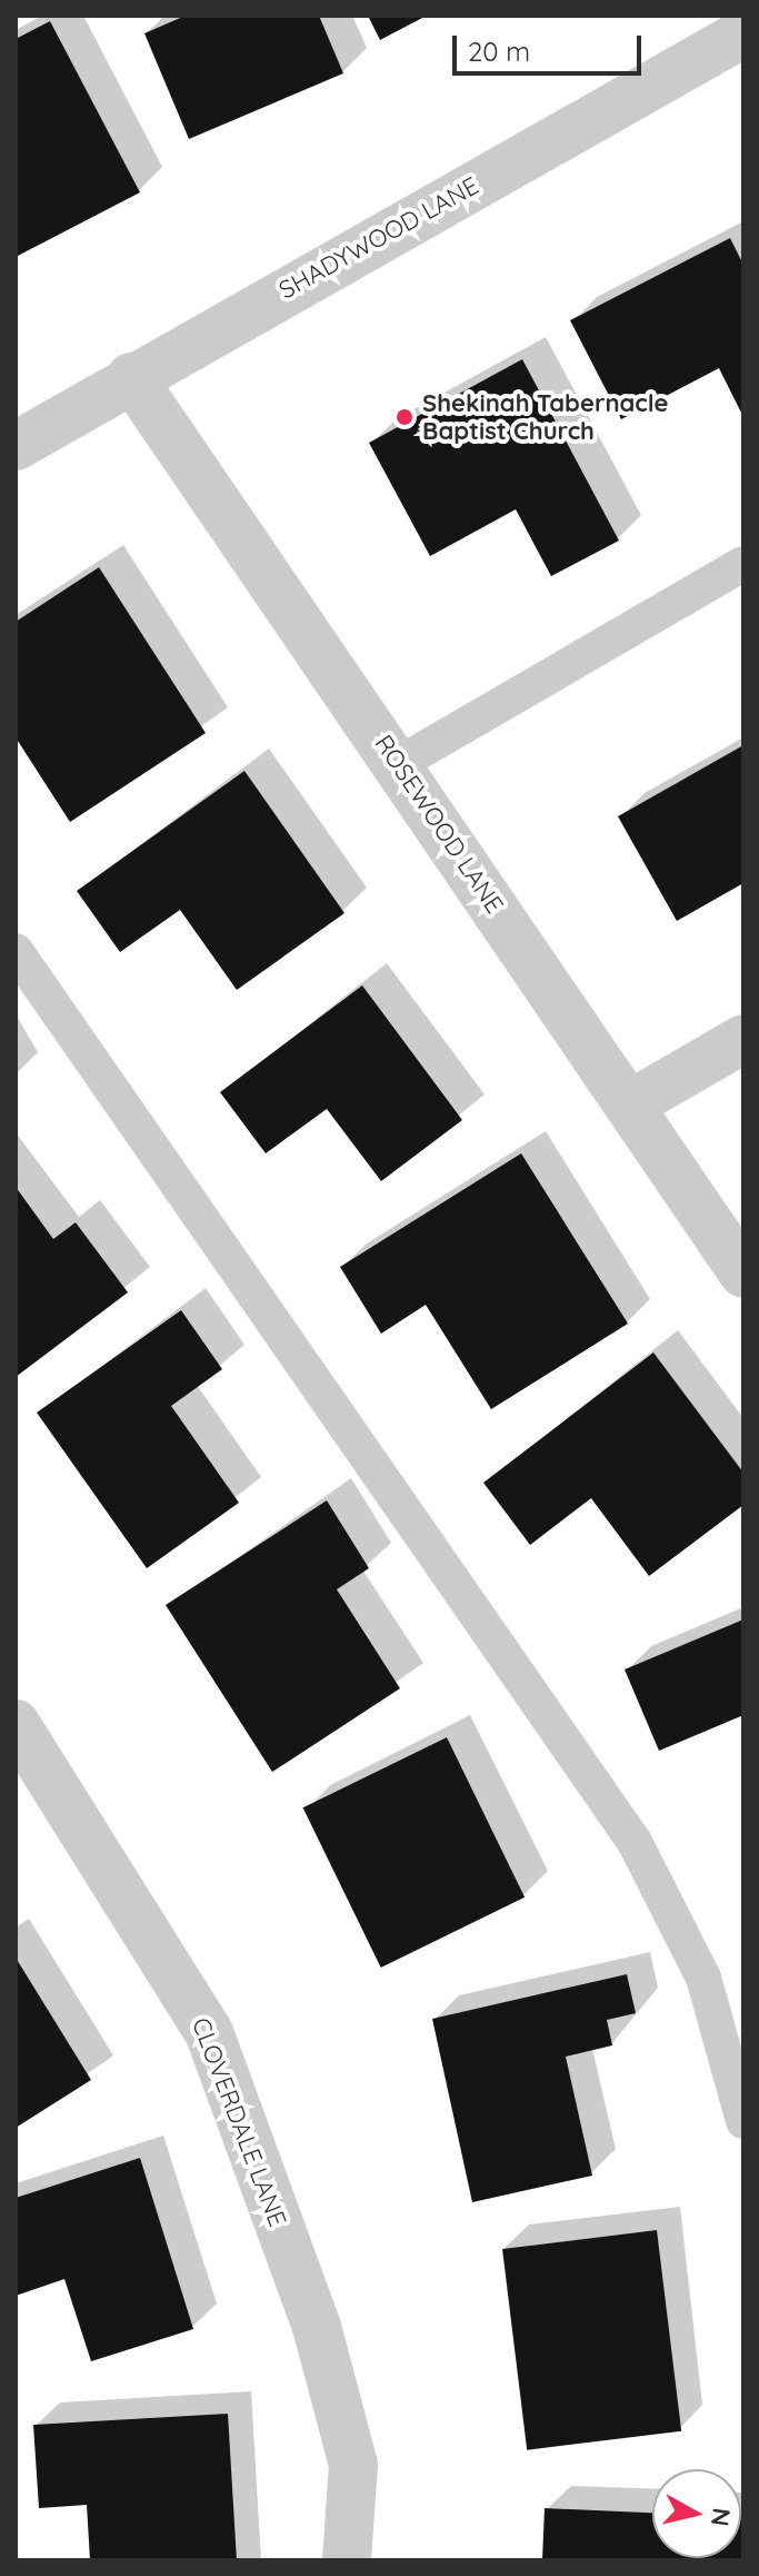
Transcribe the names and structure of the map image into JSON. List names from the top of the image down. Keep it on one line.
{"streets":{"street":["SHADYWOOD LANE","ROSEWOOD LANE","CLOVERDALE LANE"]},"crossings":[["SHADYWOOD LANE","ROSEWOOD LANE"]],"places":["Shekinah Tabernacle Baptist Church"],"scale_bar":"20 m","north":"right"}
